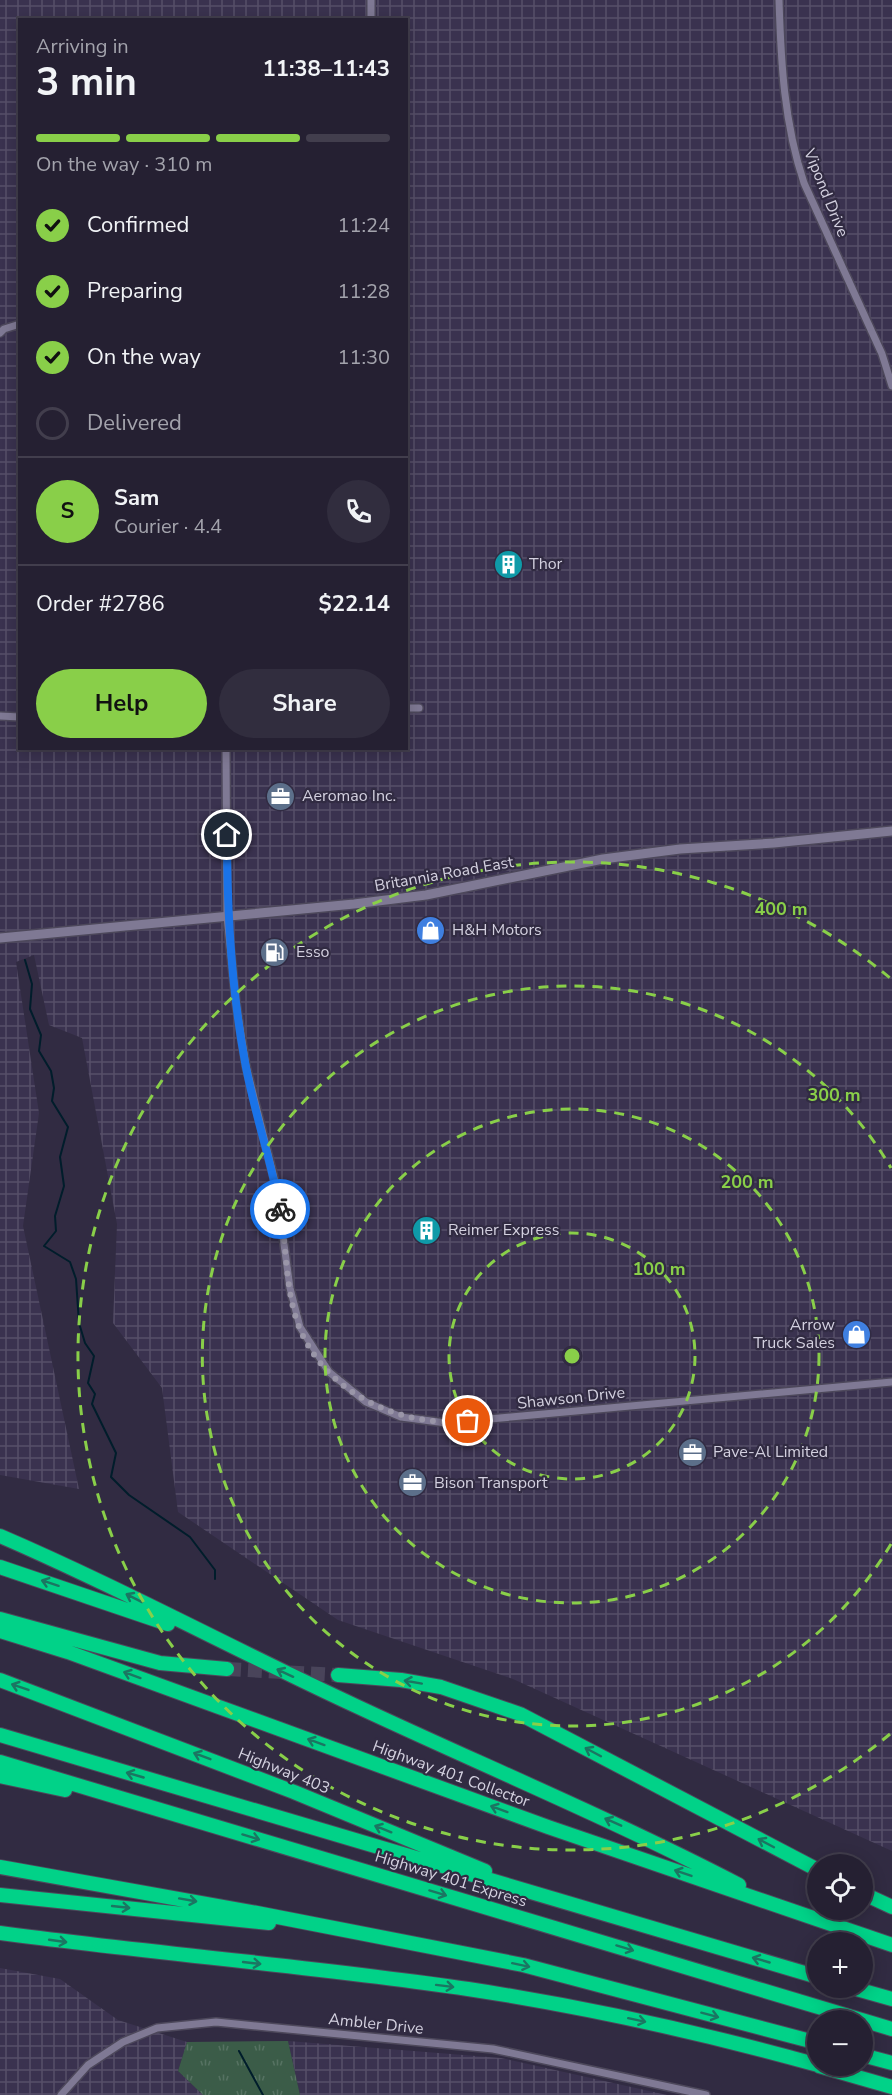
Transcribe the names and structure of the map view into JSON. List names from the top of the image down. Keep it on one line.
{"streets":{"highway":["Highway 403","Highway 401 Collector","Highway 401 Express"],"street":["Vipond Drive","Britannia Road East","Shawson Drive","Ambler Drive"]},"crossings":[["Britannia Road East","Shawson Drive"],["Highway 403","Highway 401 Express"]],"places":{"building":["Thor","Reimer Express"],"office":["Aeromao Inc.","Pave-Al Limited","Bison Transport"],"shop":["H&H Motors","Arrow Truck Sales"],"fuel station":["Esso"]},"page":{"heading":["3 min","Arriving in","11:38–11:43"],"panel":["Sam","Courier · 4.4","Order #2786","$22.14"],"bar":"On the way · 310 m","list":[["Confirmed","11:24"],["Preparing","11:28"],["On the way","11:30"],"Delivered"],"round":"S","buttons":["Help","Share"],"map_buttons":["+","−"]},"rings":["400 m","300 m","200 m","100 m"]}
